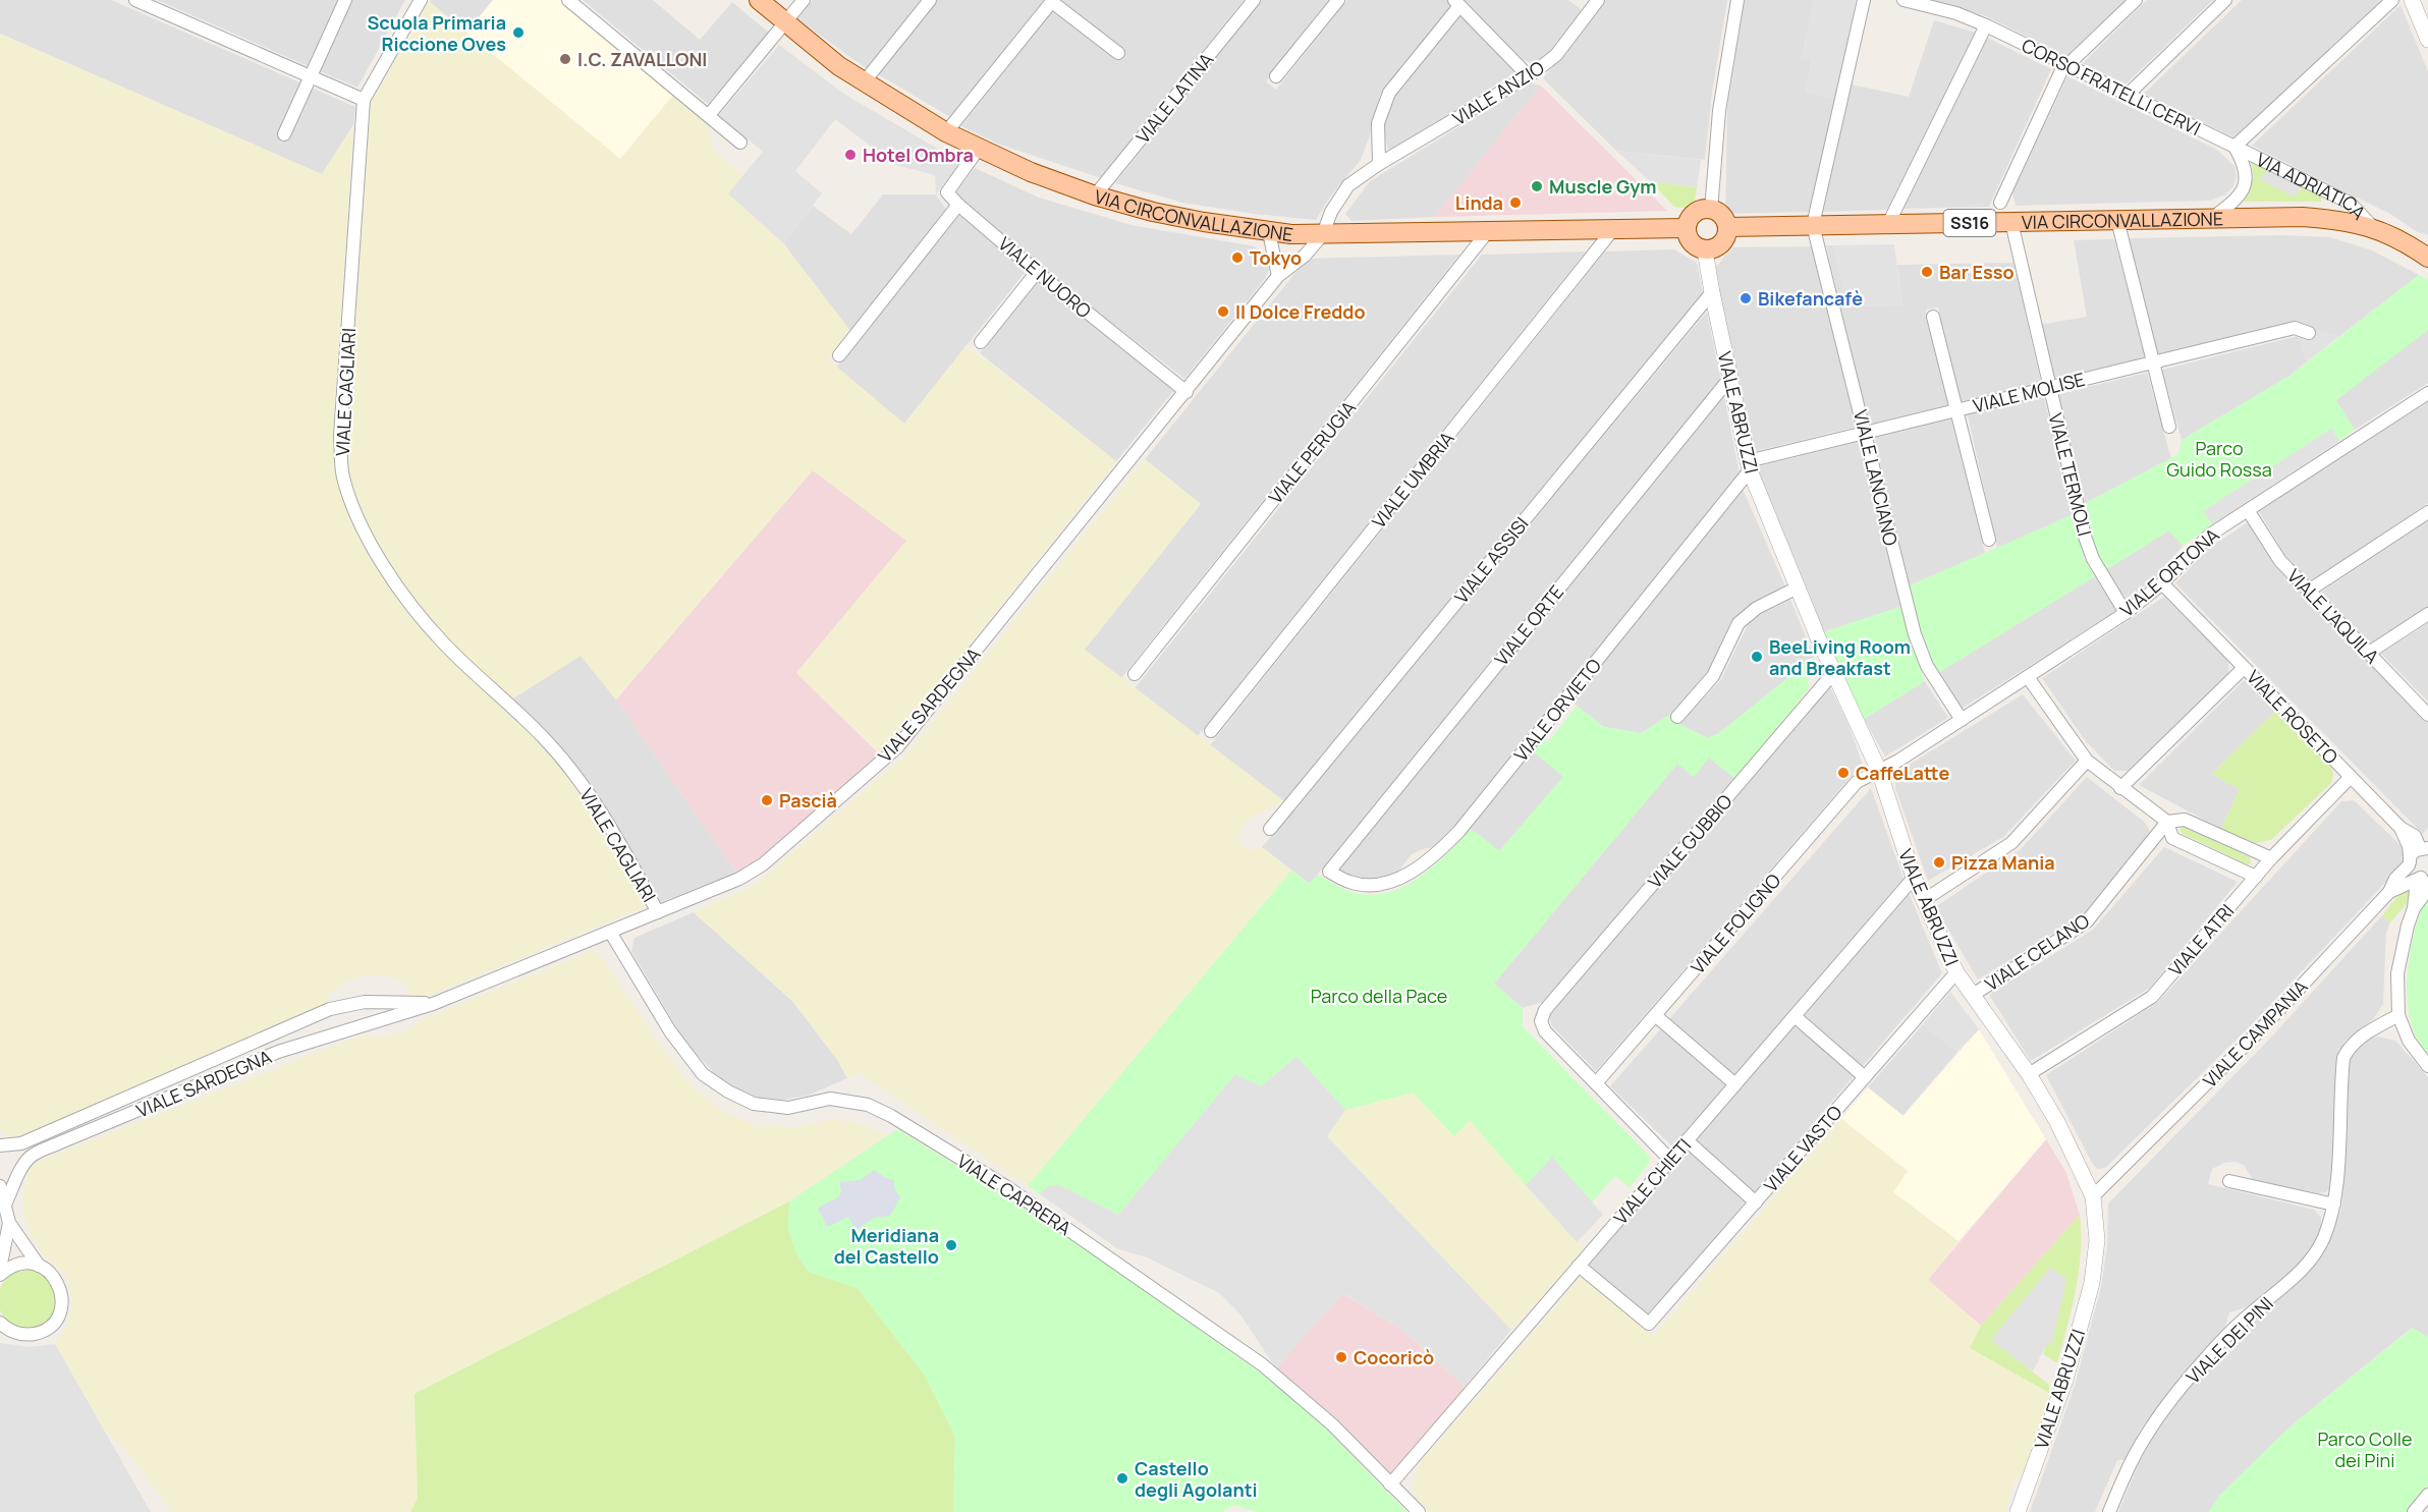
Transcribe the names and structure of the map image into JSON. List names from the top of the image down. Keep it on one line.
{"streets":{"main road":["VIA ADRIATICA","VIA CIRCONVALLAZIONE","SS16"],"street":["CORSO FRATELLI CERVI","VIALE ANZIO","VIALE LATINA","VIALE NUORO","VIALE CAGLIARI","VIALE MOLISE","VIALE ABRUZZI","VIALE PERUGIA","VIALE TERMOLI","VIALE LANCIANO","VIALE UMBRIA","VIALE ASSISI","VIALE ORTONA","VIALE L'AQUILA","VIALE ORTE","VIALE SARDEGNA","VIALE ORVIETO","VIALE ROSETO","VIALE GUBBIO","VIALE FOLIGNO","VIALE ATRI","VIALE CELANO","VIALE CAMPANIA","VIALE VASTO","VIALE CHIETI","VIALE CAPRERA","VIALE DEI PINI"]},"crossings":[["CORSO FRATELLI CERVI","VIA ADRIATICA"],["VIALE ANZIO","VIA CIRCONVALLAZIONE"],["VIALE ANZIO","VIALE SARDEGNA"],["VIALE LATINA","VIA CIRCONVALLAZIONE"],["VIA ADRIATICA","VIA CIRCONVALLAZIONE"],["VIA CIRCONVALLAZIONE","VIALE ABRUZZI"],["VIA CIRCONVALLAZIONE","VIALE PERUGIA"],["VIA CIRCONVALLAZIONE","VIALE TERMOLI"],["VIA CIRCONVALLAZIONE","VIALE LANCIANO"],["VIA CIRCONVALLAZIONE","VIALE UMBRIA"],["VIA CIRCONVALLAZIONE","VIALE SARDEGNA"],["VIALE NUORO","VIALE SARDEGNA"],["VIALE CAGLIARI","VIALE SARDEGNA"],["VIALE MOLISE","VIALE ABRUZZI"],["VIALE MOLISE","VIALE TERMOLI"],["VIALE MOLISE","VIALE LANCIANO"],["VIALE MOLISE","VIALE ORVIETO"],["VIALE ABRUZZI","VIALE ASSISI"],["VIALE ABRUZZI","VIALE ORTONA"],["VIALE ABRUZZI","VIALE ORTE"],["VIALE ABRUZZI","VIALE ORVIETO"],["VIALE ABRUZZI","VIALE GUBBIO"],["VIALE ABRUZZI","VIALE FOLIGNO"],["VIALE ABRUZZI","VIALE ATRI"],["VIALE ABRUZZI","VIALE CELANO"],["VIALE ABRUZZI","VIALE CAMPANIA"],["VIALE ABRUZZI","VIALE VASTO"],["VIALE ABRUZZI","VIALE CHIETI"],["VIALE TERMOLI","VIALE ORTONA"],["VIALE LANCIANO","VIALE ORTONA"],["VIALE ORTONA","VIALE L'AQUILA"],["VIALE ORTONA","VIALE ROSETO"],["VIALE ORTONA","VIALE FOLIGNO"],["VIALE ORTE","VIALE ORVIETO"],["VIALE SARDEGNA","VIALE CAPRERA"],["VIALE ROSETO","VIALE ATRI"],["VIALE ROSETO","VIALE CAMPANIA"],["VIALE GUBBIO","VIALE FOLIGNO"],["VIALE VASTO","VIALE CHIETI"],["VIALE CHIETI","VIALE CAPRERA"]],"parks":["Parco Guido Rossa","Parco della Pace","Parco Colle dei Pini"],"places":["Scuola Primaria Riccione Oves","I.C. ZAVALLONI","Hotel Ombra","Muscle Gym","Linda","Tokyo","Bar Esso","Bikefancafè","Il Dolce Freddo","BeeLiving Room and Breakfast","CaffeLatte","Pascià","Pizza Mania","Meridiana del Castello","Cocoricò","Castello degli Agolanti"]}
